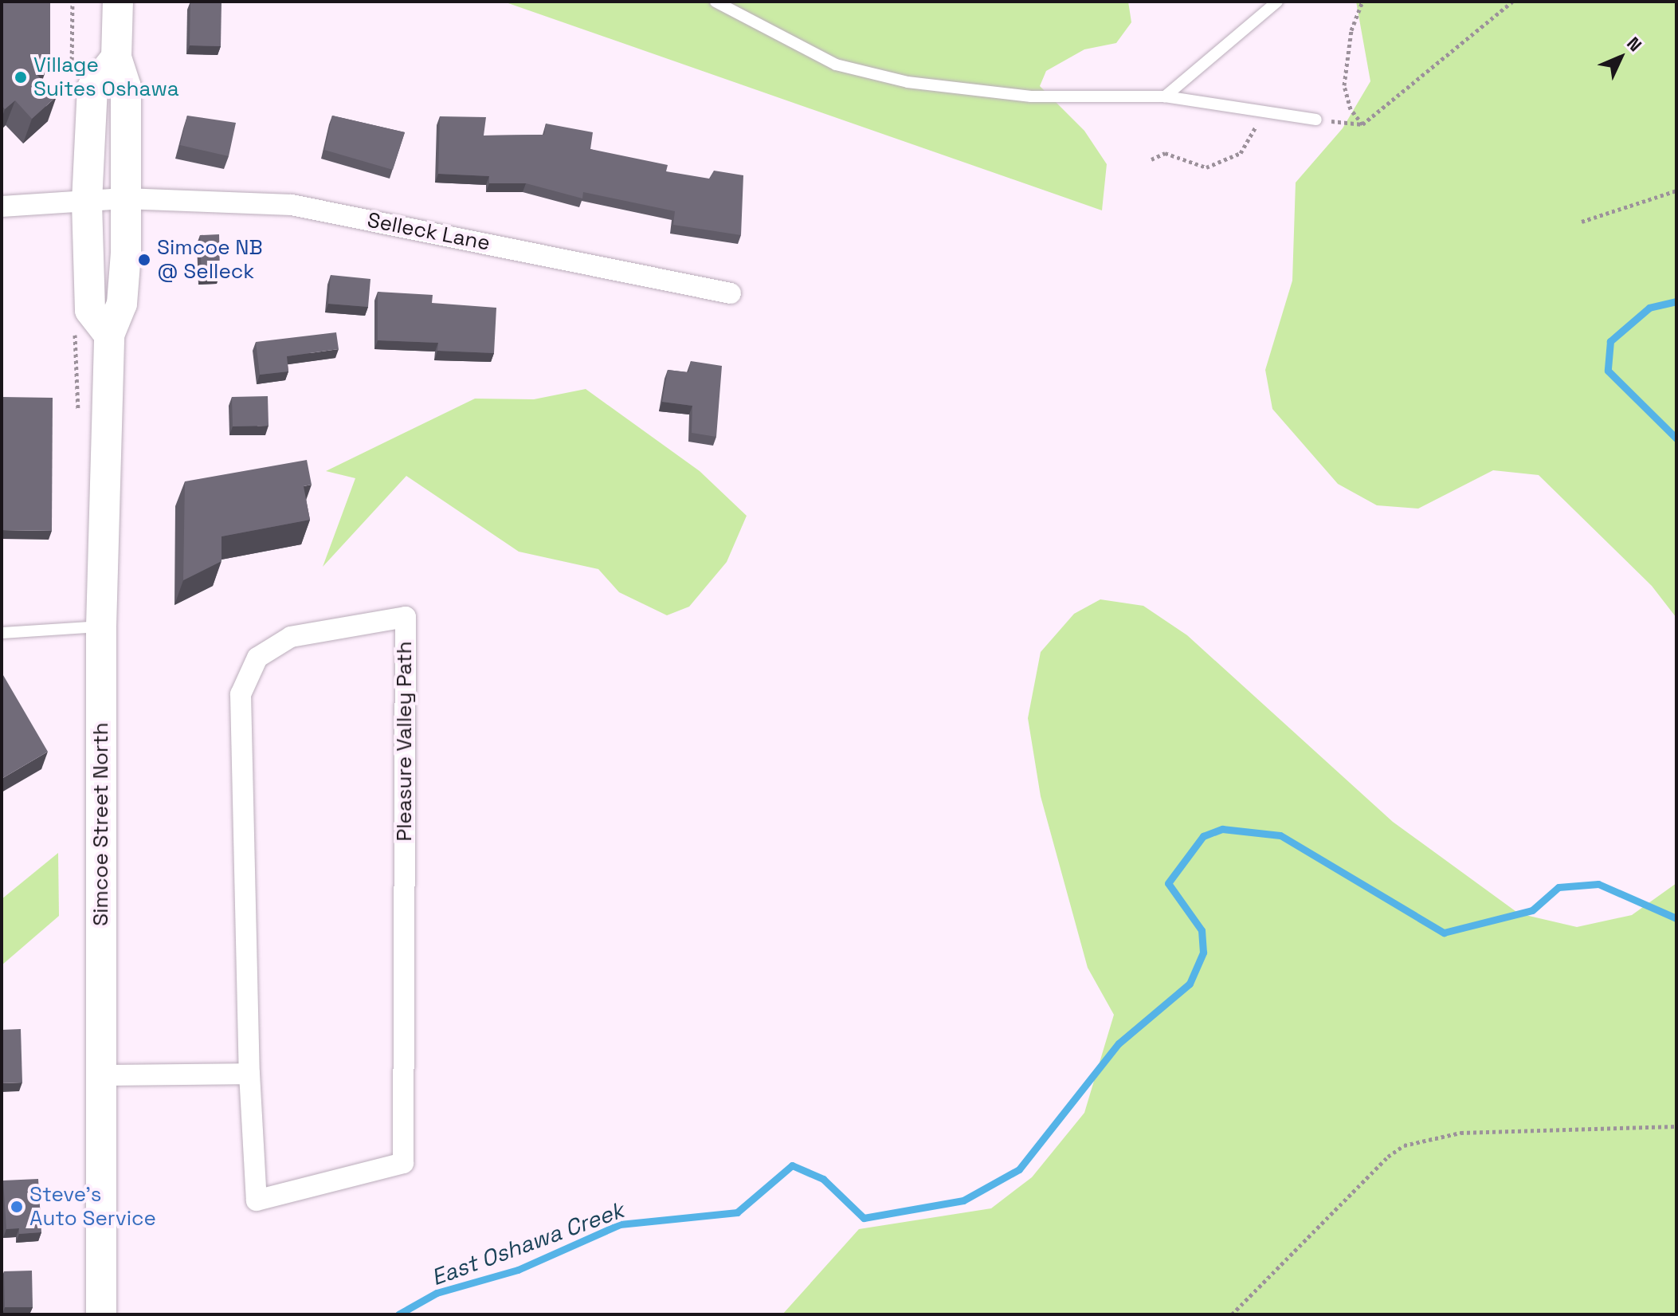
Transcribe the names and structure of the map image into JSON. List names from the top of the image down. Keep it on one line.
{"streets":{"main road":["Simcoe Street North"],"street":["Selleck Lane","Pleasure Valley Path"]},"crossings":[["Selleck Lane","Simcoe Street North"]],"water":["East Oshawa Creek"],"places":["Village Suites Oshawa","Simcoe NB @ Selleck","Steve's Auto Service"],"north":"top right"}
